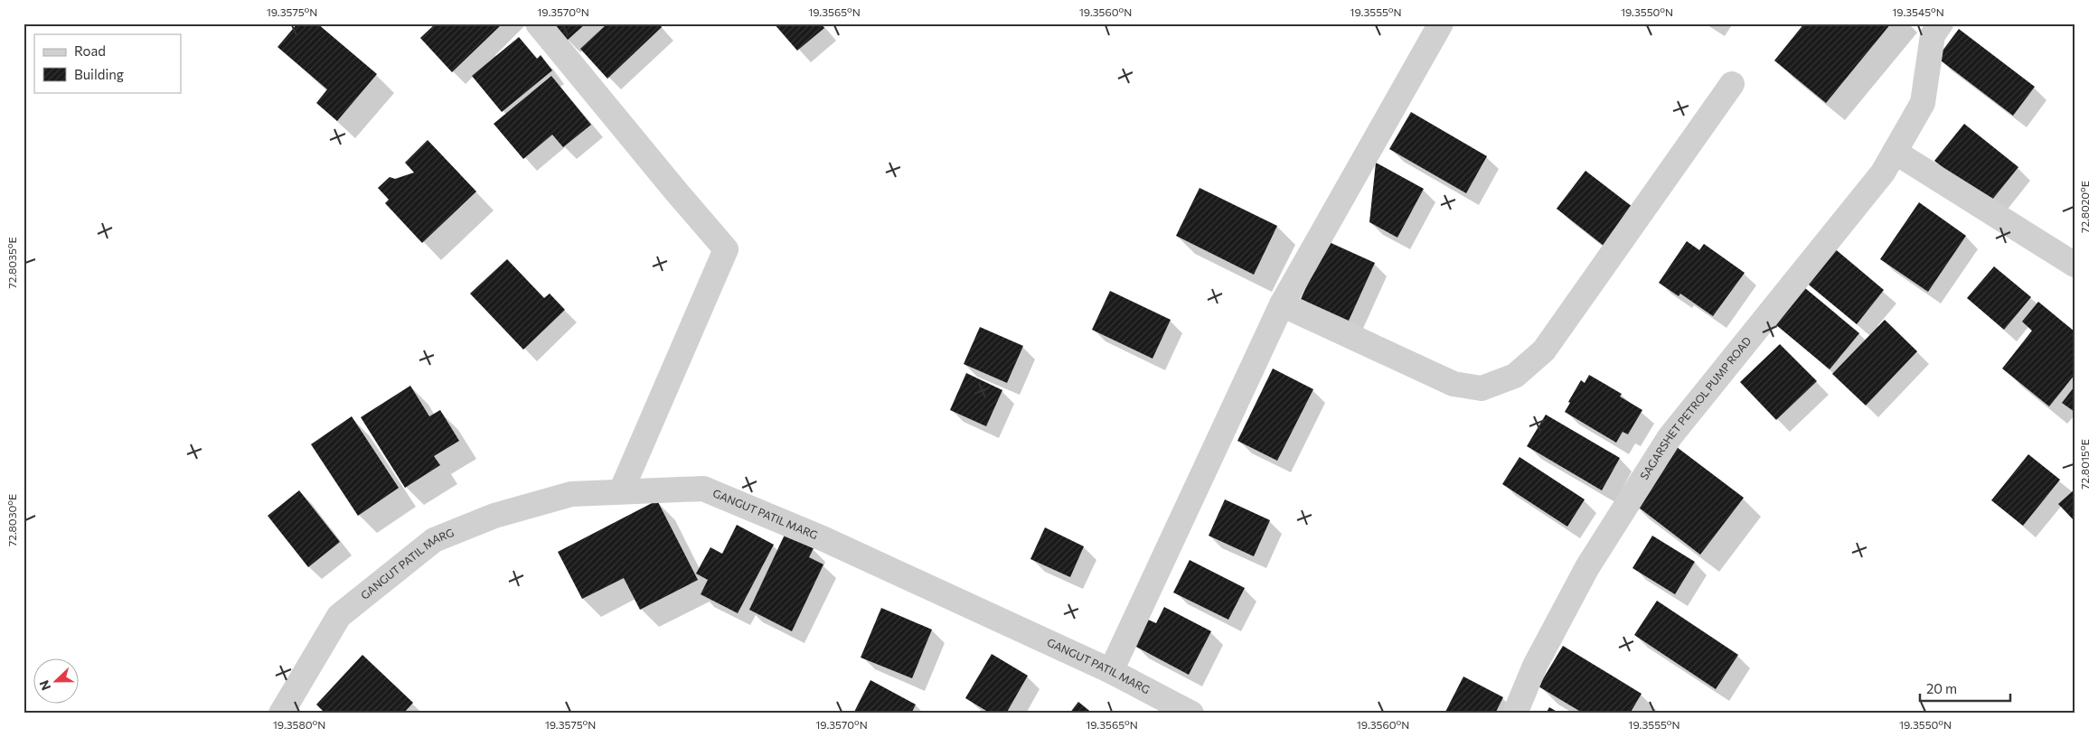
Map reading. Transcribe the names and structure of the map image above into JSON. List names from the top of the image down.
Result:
{
  "streets": {
    "street": ["SAGARSHET PETROL PUMP ROAD", "GANGUT PATIL MARG"]
  },
  "legend": ["Road", "Building"],
  "scale_bar": "20 m",
  "north": "left",
  "coordinates": [
    "19.3575°N",
    "19.3570°N",
    "19.3565°N",
    "19.3560°N",
    "19.3555°N",
    "19.3550°N",
    "19.3545°N",
    "72.8020°E",
    "72.8035°E",
    "72.8015°E",
    "72.8030°E",
    "19.3580°N"
  ]
}
